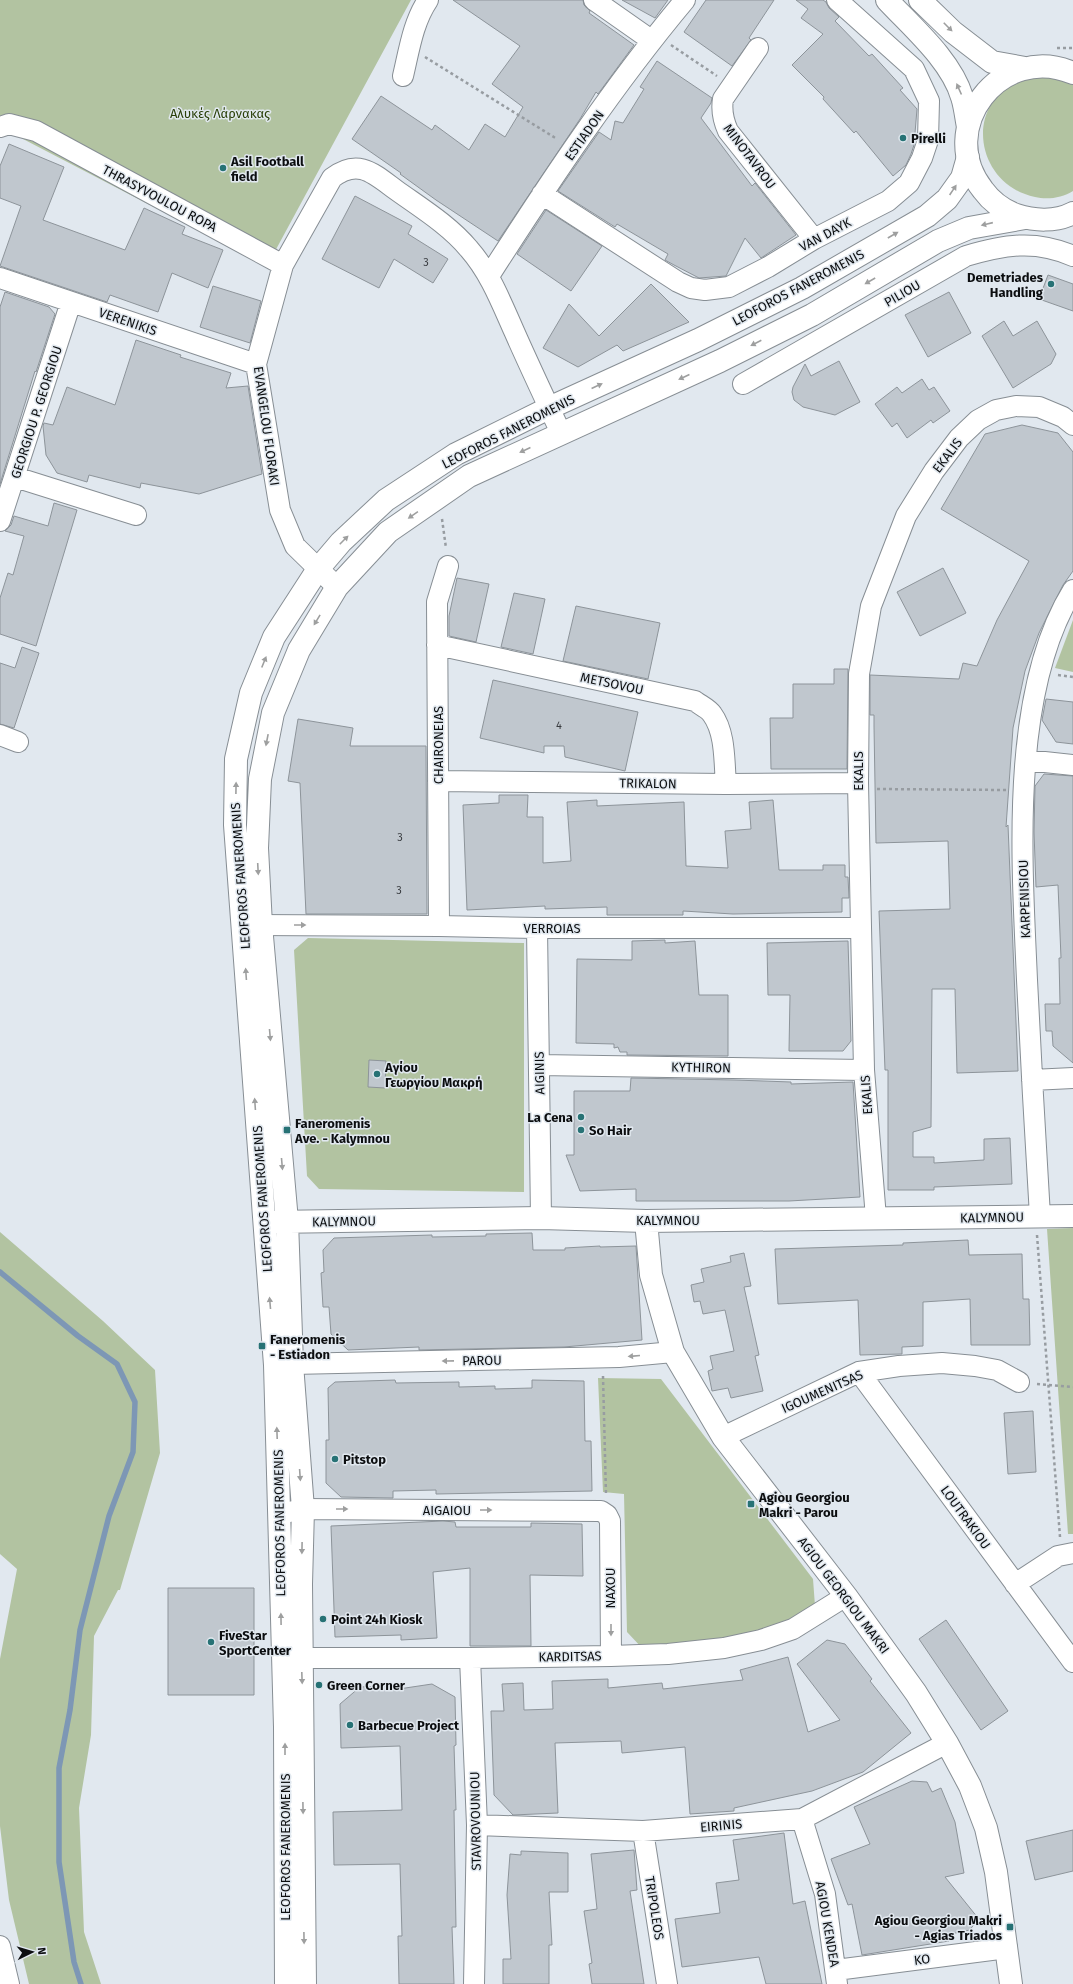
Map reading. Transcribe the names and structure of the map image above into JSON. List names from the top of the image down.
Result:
{
  "streets": {
    "main road": ["LEOFOROS FANEROMENIS", "KALYMNOU", "AGIOU GEORGIOU MAKRI"],
    "street": [
      "ESTIADON",
      "MINOTAVROU",
      "THRASYVOULOU ROPA",
      "VAN DAYK",
      "PILIOU",
      "VERENIKIS",
      "GEORGIOU P. GEORGIOU",
      "EVANGELOU FLORAKI",
      "EKALIS",
      "METSOVOU",
      "CHAIRONEIAS",
      "TRIKALON",
      "KARPENISIOU",
      "VERROIAS",
      "KYTHIRON",
      "AIGINIS",
      "PAROU",
      "IGOUMENITSAS",
      "AIGAIOU",
      "LOUTRAKIOU",
      "NAXOU",
      "KARDITSAS",
      "STAVROVOUNIOU",
      "EIRINIS",
      "TRIPOLEOS",
      "AGIOU KENDEA",
      "KO"
    ]
  },
  "crossings": [
    ["ESTIADON", "VAN DAYK"],
    ["ESTIADON", "EVANGELOU FLORAKI"],
    ["MINOTAVROU", "VAN DAYK"],
    ["THRASYVOULOU ROPA", "EVANGELOU FLORAKI"],
    ["LEOFOROS FANEROMENIS", "EVANGELOU FLORAKI"],
    ["LEOFOROS FANEROMENIS", "VERROIAS"],
    ["LEOFOROS FANEROMENIS", "KALYMNOU"],
    ["LEOFOROS FANEROMENIS", "PAROU"],
    ["LEOFOROS FANEROMENIS", "AIGAIOU"],
    ["LEOFOROS FANEROMENIS", "KARDITSAS"],
    ["VERENIKIS", "GEORGIOU P. GEORGIOU"],
    ["VERENIKIS", "EVANGELOU FLORAKI"],
    ["EKALIS", "TRIKALON"],
    ["EKALIS", "VERROIAS"],
    ["EKALIS", "KYTHIRON"],
    ["EKALIS", "KALYMNOU"],
    ["METSOVOU", "CHAIRONEIAS"],
    ["METSOVOU", "TRIKALON"],
    ["CHAIRONEIAS", "TRIKALON"],
    ["CHAIRONEIAS", "VERROIAS"],
    ["KARPENISIOU", "KALYMNOU"],
    ["VERROIAS", "AIGINIS"],
    ["KYTHIRON", "AIGINIS"],
    ["AIGINIS", "KALYMNOU"],
    ["KALYMNOU", "AGIOU GEORGIOU MAKRI"],
    ["PAROU", "AGIOU GEORGIOU MAKRI"],
    ["IGOUMENITSAS", "LOUTRAKIOU"],
    ["IGOUMENITSAS", "AGIOU GEORGIOU MAKRI"],
    ["AIGAIOU", "NAXOU"],
    ["NAXOU", "KARDITSAS"],
    ["AGIOU GEORGIOU MAKRI", "KARDITSAS"],
    ["AGIOU GEORGIOU MAKRI", "EIRINIS"],
    ["AGIOU GEORGIOU MAKRI", "KO"],
    ["KARDITSAS", "STAVROVOUNIOU"],
    ["STAVROVOUNIOU", "EIRINIS"],
    ["EIRINIS", "TRIPOLEOS"],
    ["EIRINIS", "AGIOU KENDEA"],
    ["AGIOU KENDEA", "KO"]
  ],
  "one_way": ["PAROU", "AIGAIOU", "NAXOU"],
  "parks": ["Αλυκές Λάρνακας"],
  "places": {
    "other": [
      "Pirelli",
      "Asil Football field",
      "Demetriades Handling",
      "Αγίου Γεωργίου Μακρή",
      "La Cena",
      "So Hair",
      "Pitstop",
      "Point 24h Kiosk",
      "FiveStar SportCenter",
      "Green Corner",
      "Barbecue Project"
    ],
    "transit": [
      "Faneromenis Ave. - Kalymnou",
      "Faneromenis - Estiadon",
      "Agiou Georgiou Makri - Parou",
      "Agiou Georgiou Makri - Agias Triados"
    ]
  },
  "house_numbers": [
    "3",
    "4",
    "3",
    "3"
  ],
  "north": "right"
}
